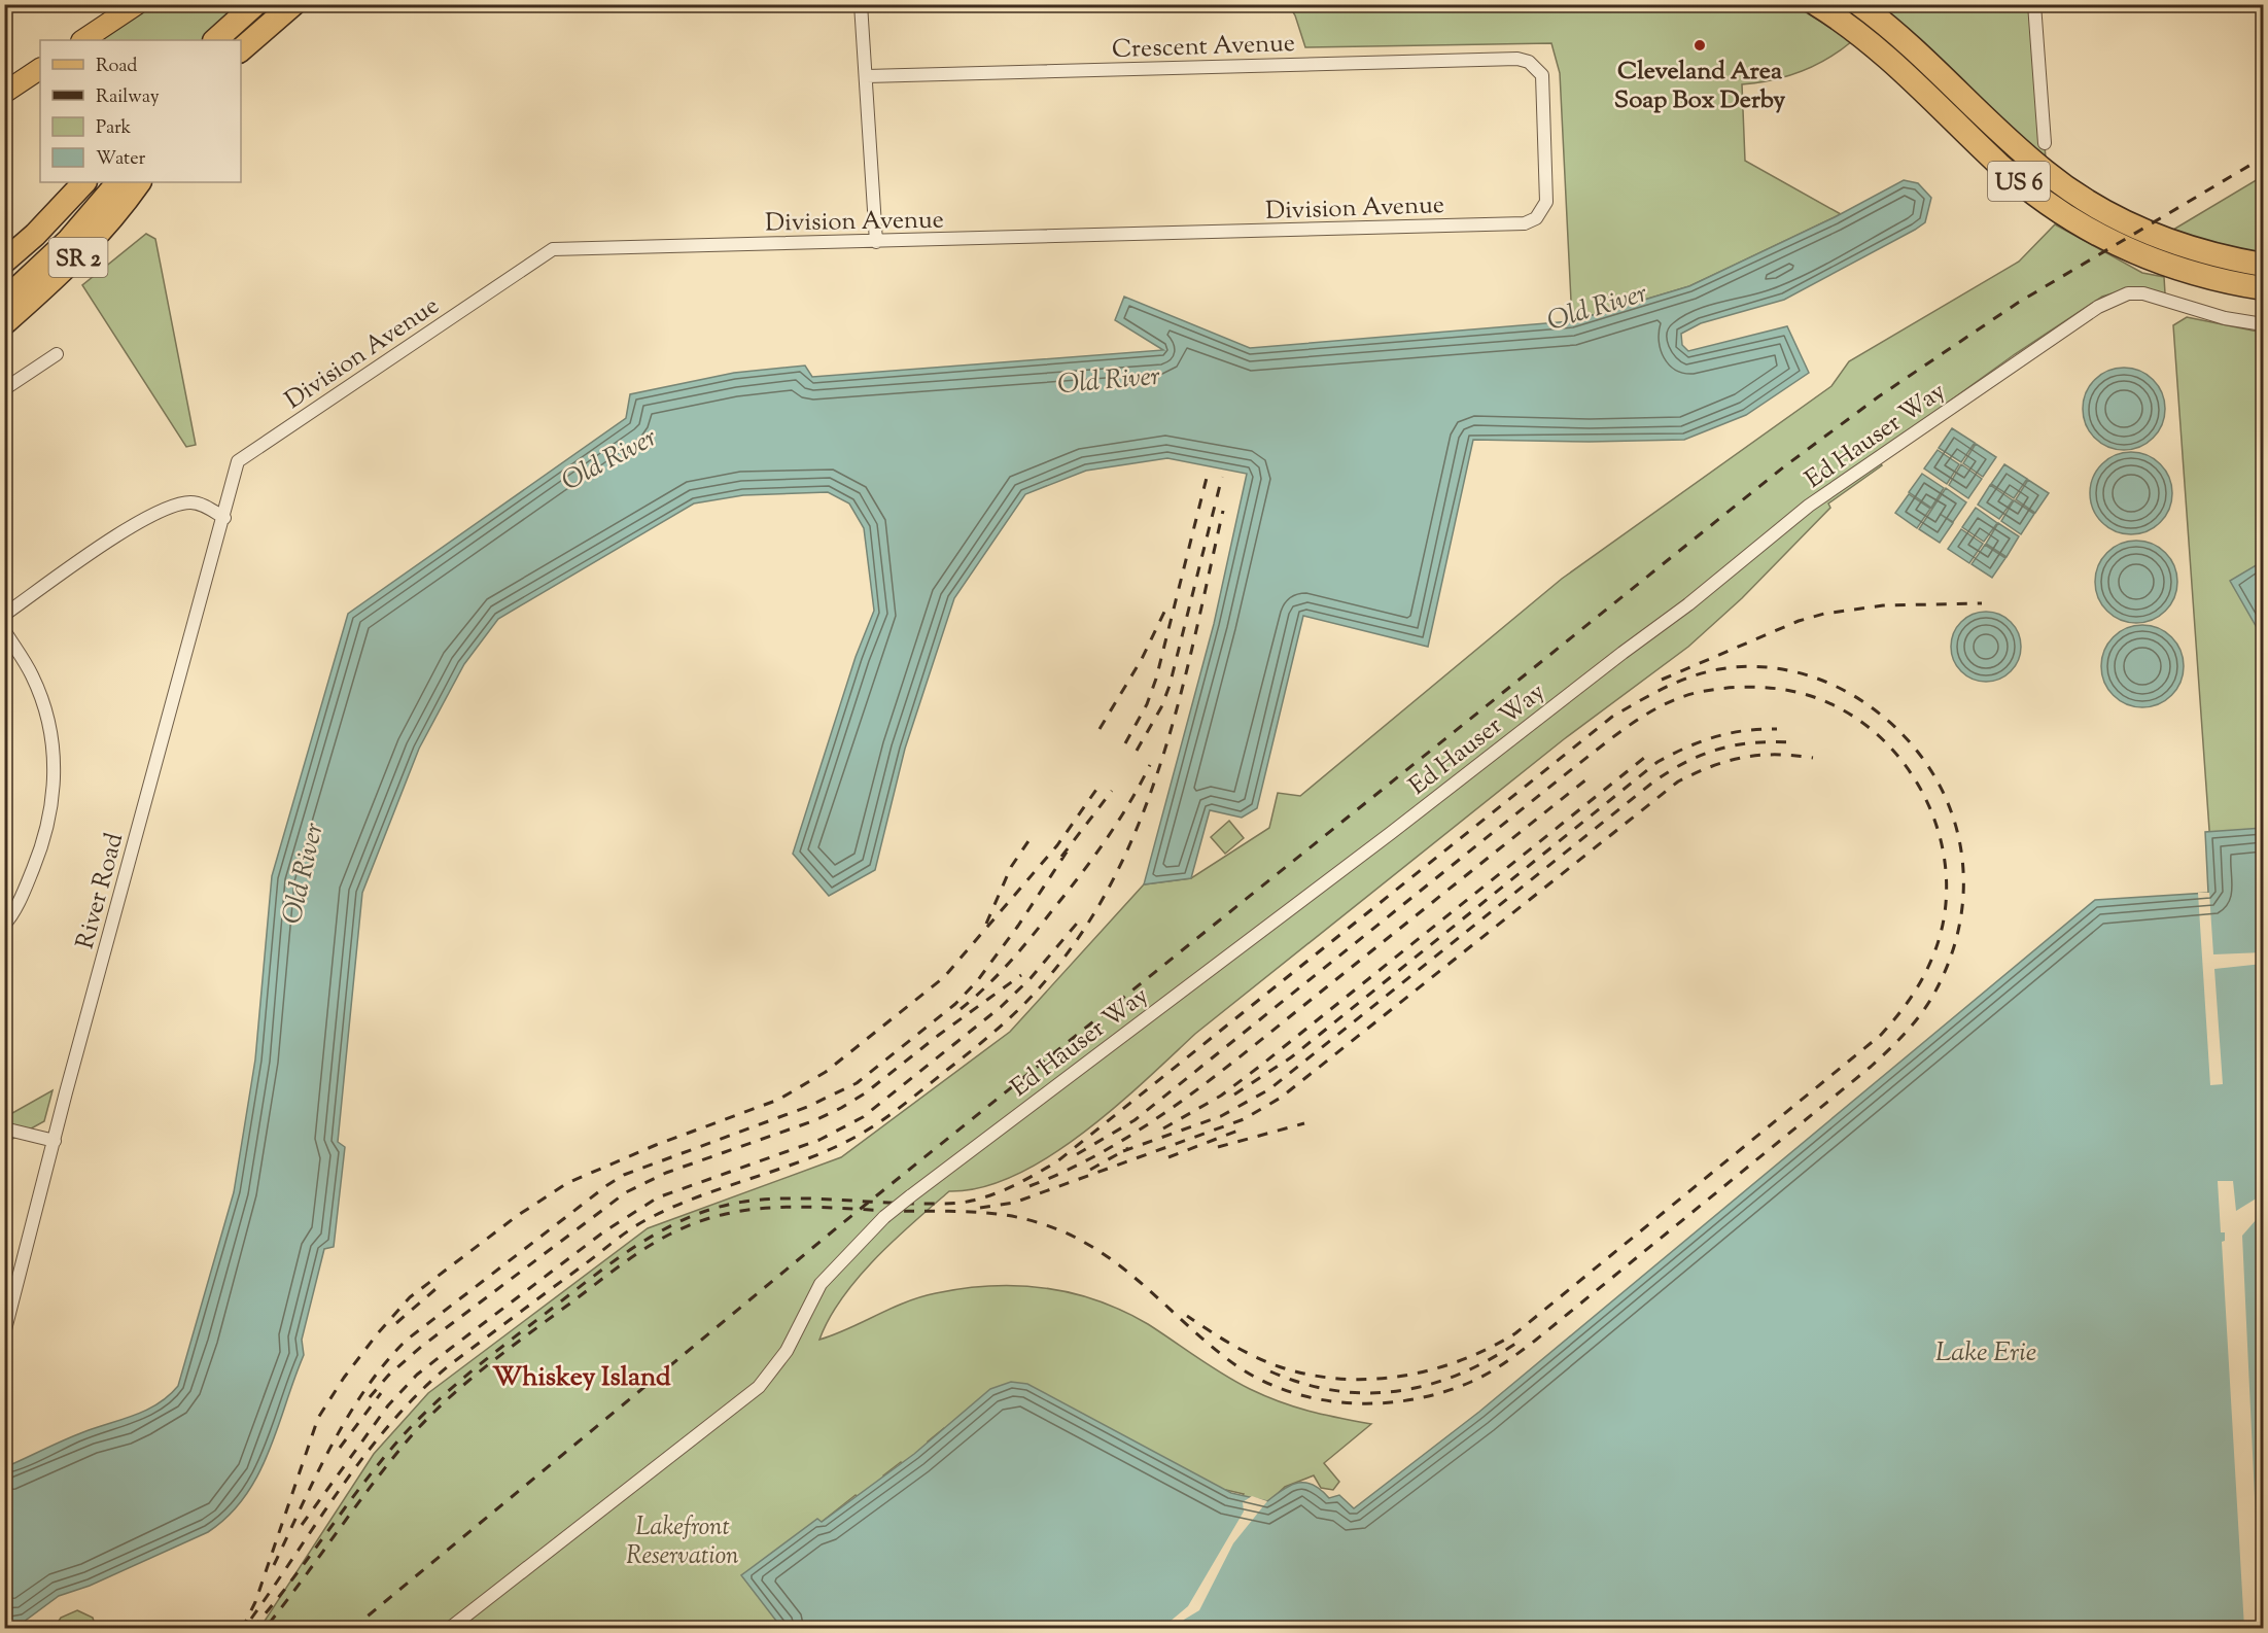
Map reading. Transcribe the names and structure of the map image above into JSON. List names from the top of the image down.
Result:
{
  "streets": {
    "highway": ["US 6", "SR 2"],
    "street": [
      "Crescent Avenue",
      "Division Avenue",
      "Ed Hauser Way",
      "River Road"
    ]
  },
  "crossings": [
    ["Crescent Avenue", "Division Avenue"],
    ["Division Avenue", "River Road"]
  ],
  "districts": ["Whiskey Island"],
  "water": ["Old River", "Lake Erie"],
  "parks": ["Lakefront Reservation"],
  "places": ["Cleveland Area Soap Box Derby"],
  "legend": [
    "Road",
    "Railway",
    "Park",
    "Water"
  ]
}
